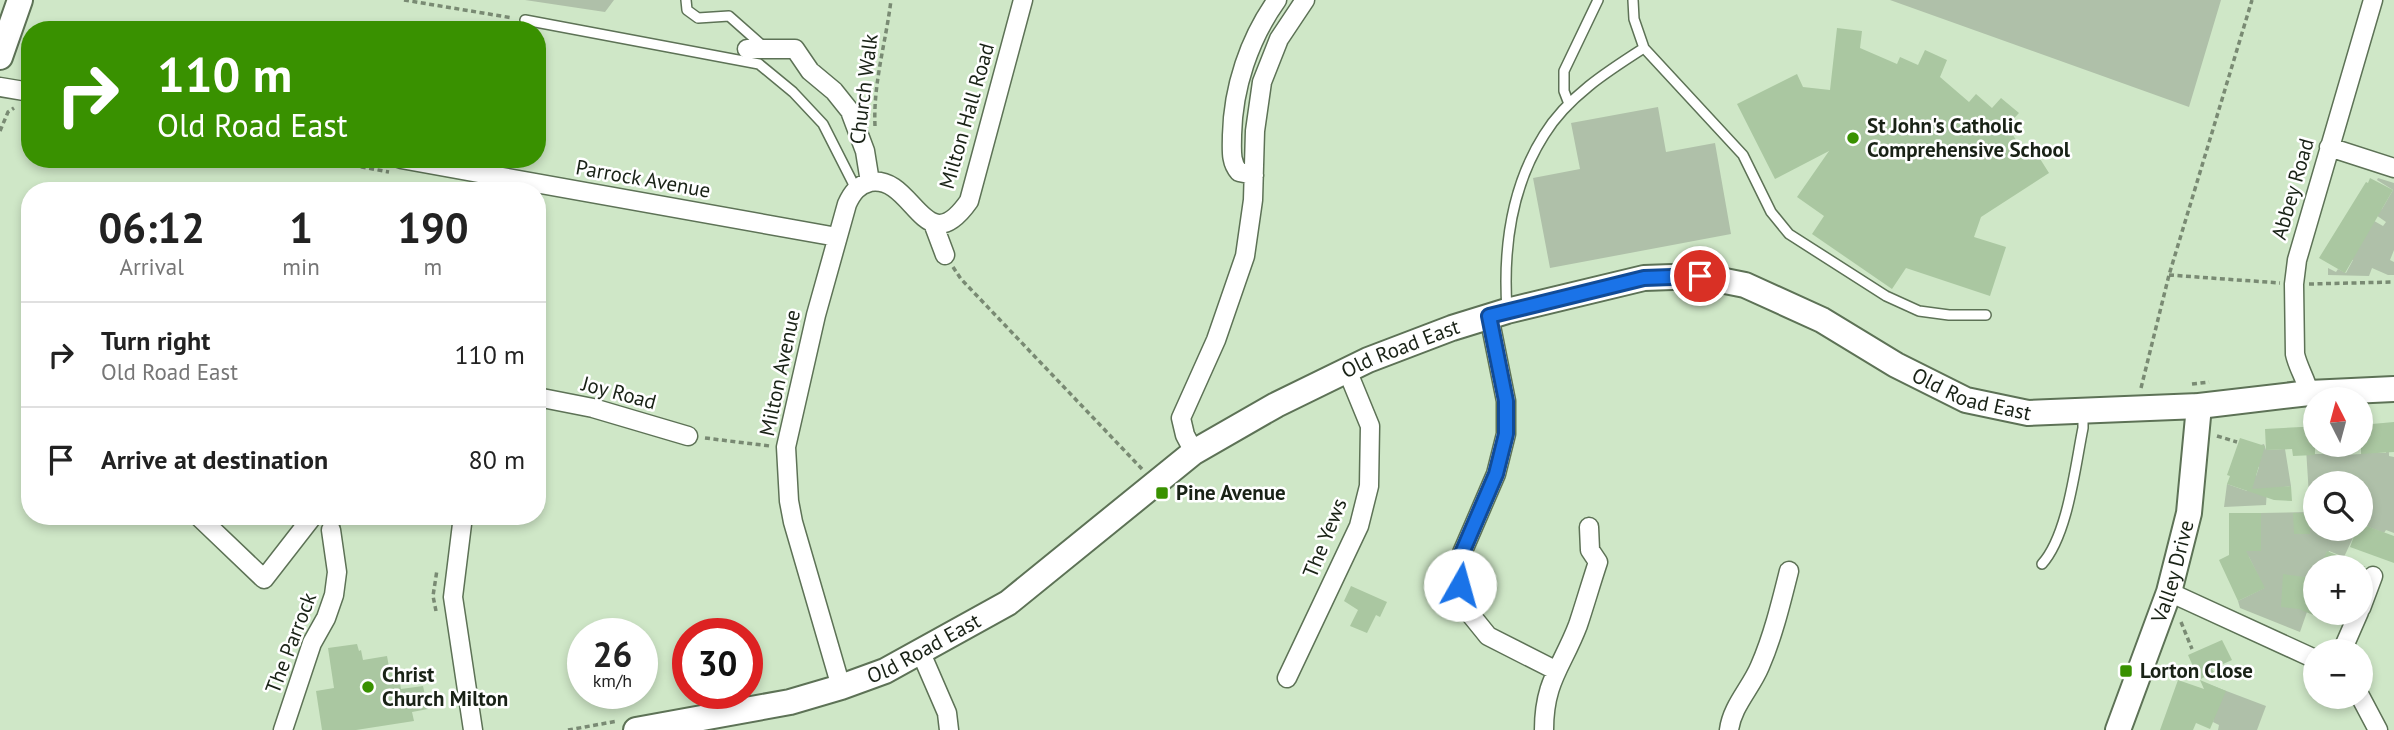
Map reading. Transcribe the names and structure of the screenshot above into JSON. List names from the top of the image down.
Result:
{
  "streets": {
    "main road": ["Old Road East", "Valley Drive"],
    "street": [
      "Milton Hall Road",
      "Parrock Avenue",
      "Abbey Road",
      "Milton Avenue",
      "Joy Road",
      "The Yews",
      "The Parrock"
    ],
    "path": ["Church Walk"]
  },
  "crossings": [
    ["Milton Hall Road", "Milton Avenue"],
    ["Parrock Avenue", "Milton Avenue"],
    ["Old Road East", "Milton Avenue"],
    ["Old Road East", "The Yews"],
    ["Old Road East", "Valley Drive"]
  ],
  "places": {
    "other": ["St John's Catholic Comprehensive School", "Christ Church Milton"],
    "transit": ["Pine Avenue", "Lorton Close"]
  },
  "north": "top",
  "page": {
    "turn": ["110 m", "Old Road East"],
    "eta": [
      "06:12",
      "Arrival",
      "1",
      "min",
      "190",
      "m"
    ],
    "list": [
      {
        "name": "Turn right",
        "note": "Old Road East",
        "value": "110 m"
      },
      {
        "name": "Arrive at destination",
        "value": "80 m"
      }
    ],
    "map_buttons": ["+", "−"],
    "speed": "26 km/h",
    "limit": "30"
  }
}
